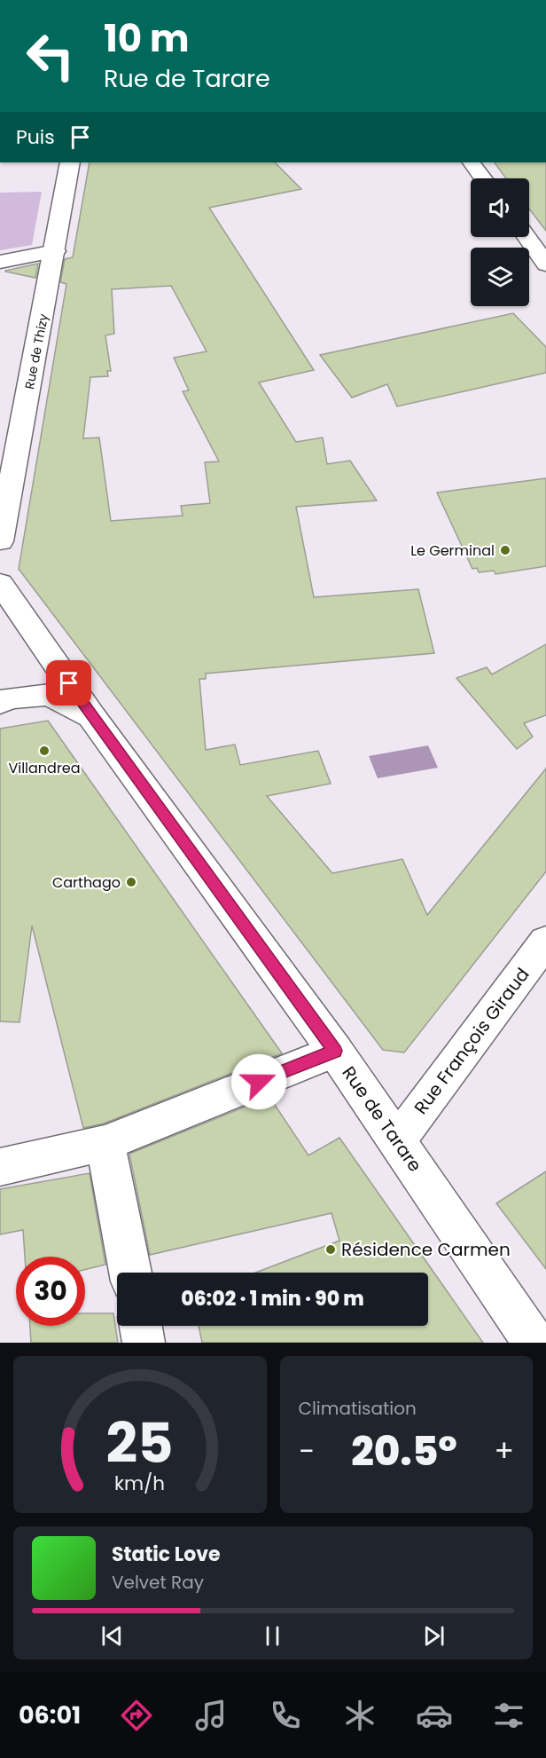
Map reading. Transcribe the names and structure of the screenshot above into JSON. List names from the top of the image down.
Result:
{
  "streets": {
    "main road": ["Rue de Thizy", "Rue François Giraud", "Rue de Tarare"]
  },
  "crossings": [
    ["Rue François Giraud", "Rue de Tarare"]
  ],
  "places": [
    "Le Germinal",
    "Villandrea",
    "Carthago",
    "Résidence Carmen"
  ],
  "page": {
    "turn": ["10 m", "Rue de Tarare"],
    "then": "Puis",
    "limit": "30",
    "trip": "06:02 · 1 min · 90 m",
    "tile": "Climatisation",
    "heat": ["−", "20.5°", "+"],
    "song": ["Static Love", "Velvet Ray"],
    "tabs": "06:01",
    "gauge": ["25", "km/h"]
  }
}
